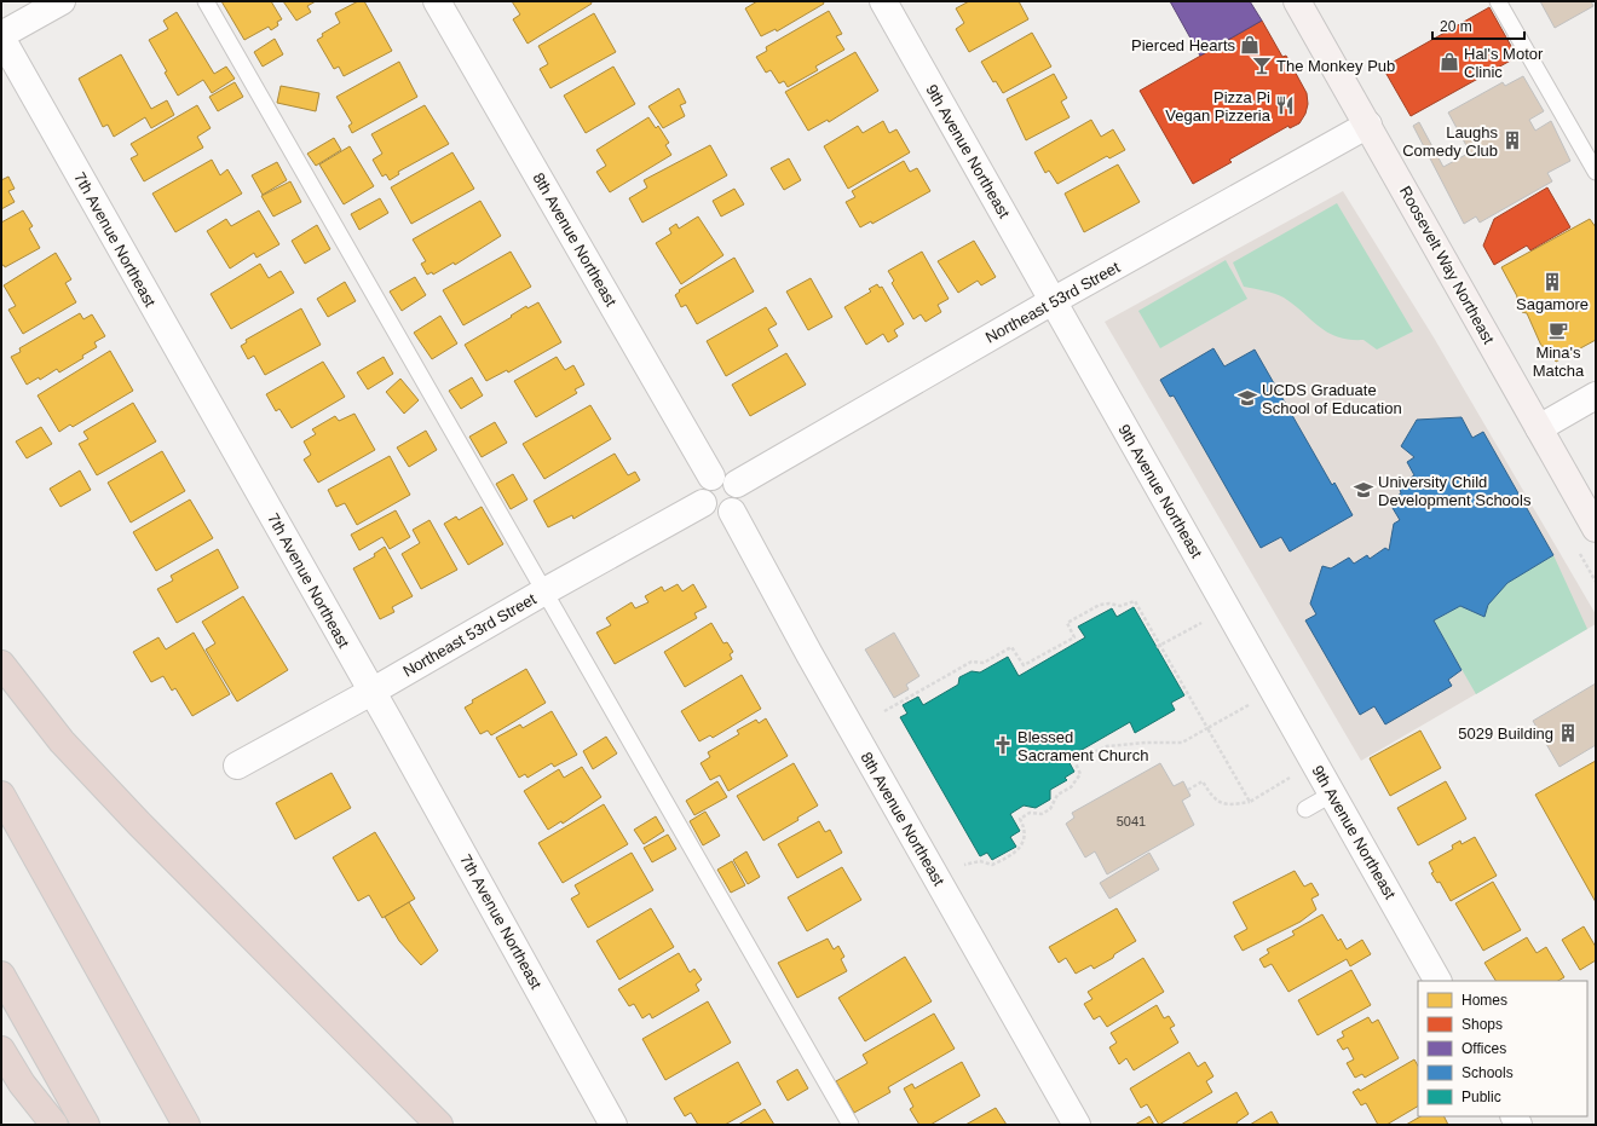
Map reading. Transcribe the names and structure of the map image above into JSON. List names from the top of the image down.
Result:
{
  "streets": {
    "main road": ["Roosevelt Way Northeast"],
    "street": [
      "9th Avenue Northeast",
      "7th Avenue Northeast",
      "8th Avenue Northeast",
      "Northeast 53rd Street"
    ]
  },
  "crossings": [
    ["9th Avenue Northeast", "Northeast 53rd Street"],
    ["7th Avenue Northeast", "Northeast 53rd Street"],
    ["8th Avenue Northeast", "Northeast 53rd Street"],
    ["Roosevelt Way Northeast", "Northeast 53rd Street"]
  ],
  "places": {
    "shop": ["Pierced Hearts", "Hal's Motor Clinic"],
    "bar": ["The Monkey Pub"],
    "restaurant": ["Pizza Pi Vegan Pizzeria"],
    "building": ["Laughs Comedy Club", "Sagamore", "5029 Building"],
    "cafe": ["Mina's Matcha"],
    "school or university": ["UCDS Graduate School of Education", "University Child Development Schools"],
    "church": ["Blessed Sacrament Church"]
  },
  "house_numbers": ["5041"],
  "legend": [
    "Homes",
    "Shops",
    "Offices",
    "Schools",
    "Public"
  ],
  "scale_bar": "20 m"
}
